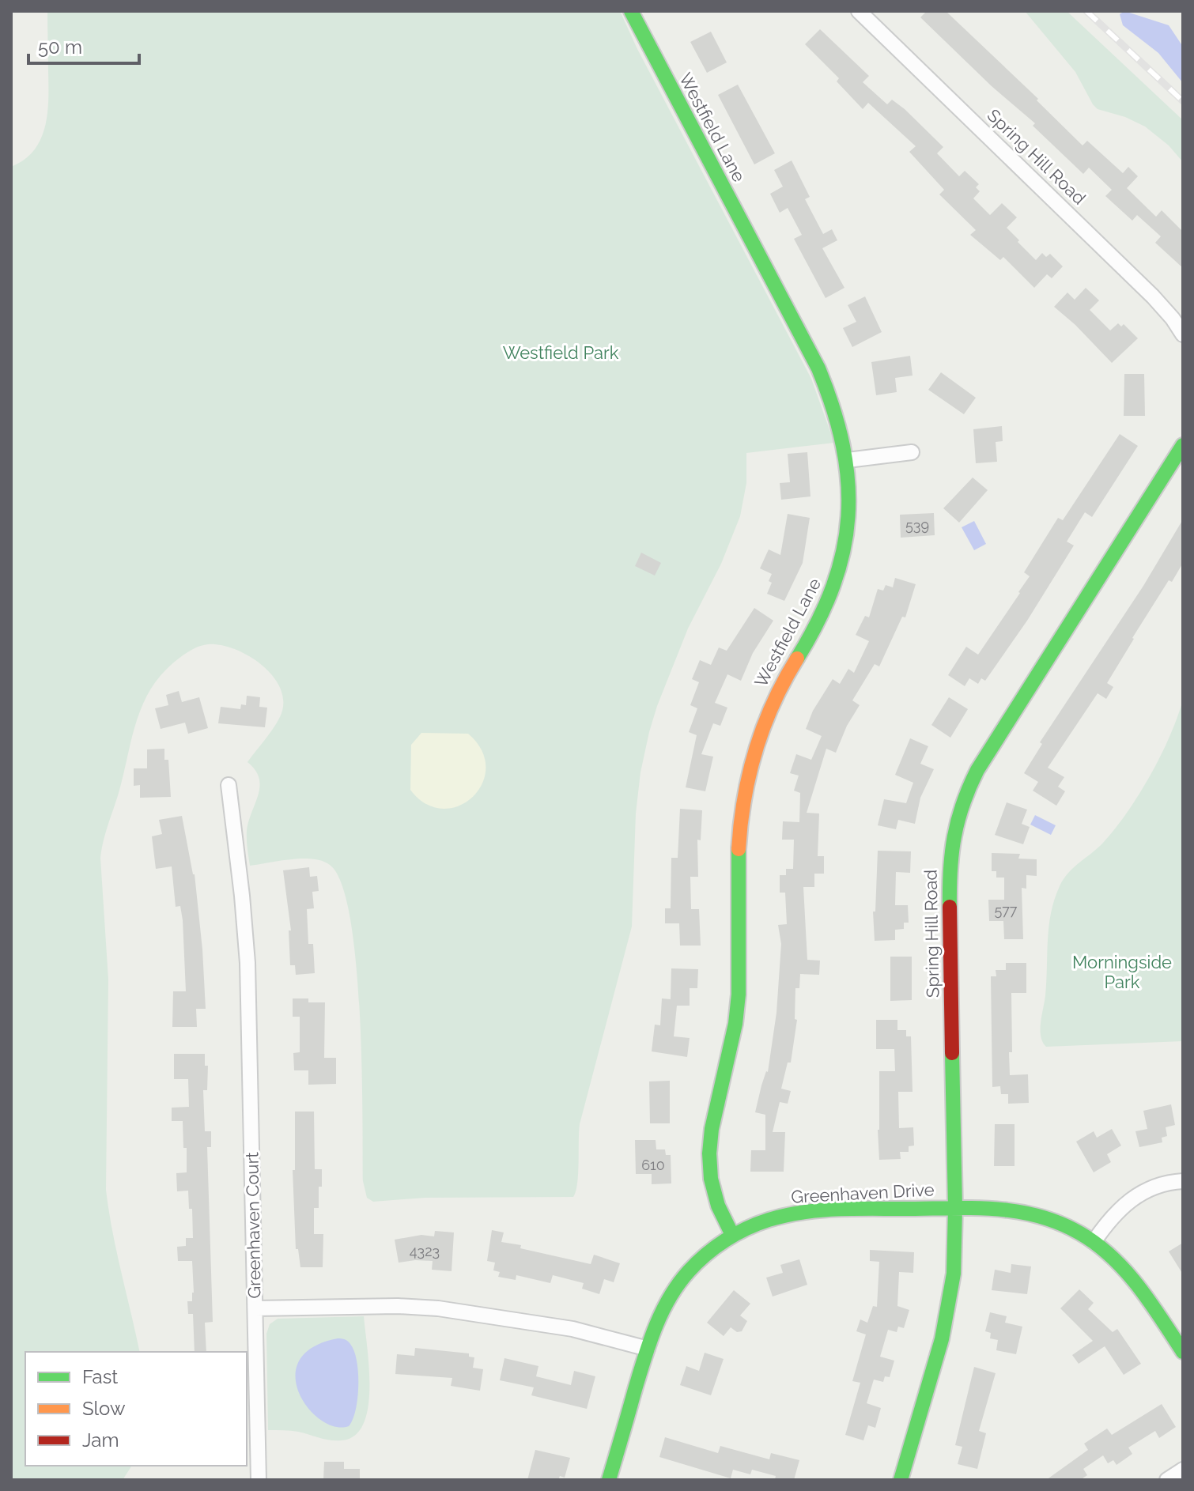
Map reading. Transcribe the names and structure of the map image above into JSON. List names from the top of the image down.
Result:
{
  "streets": {
    "street": [
      "Westfield Lane",
      "Spring Hill Road",
      "Greenhaven Drive",
      "Greenhaven Court"
    ]
  },
  "crossings": [
    ["Westfield Lane", "Greenhaven Drive"],
    ["Spring Hill Road", "Greenhaven Drive"],
    ["Greenhaven Drive", "Greenhaven Court"]
  ],
  "parks": ["Westfield Park", "Morningside Park"],
  "house_numbers": [
    "539",
    "577",
    "610",
    "4323"
  ],
  "legend": ["Fast", "Slow", "Jam"],
  "scale_bar": "50 m"
}
